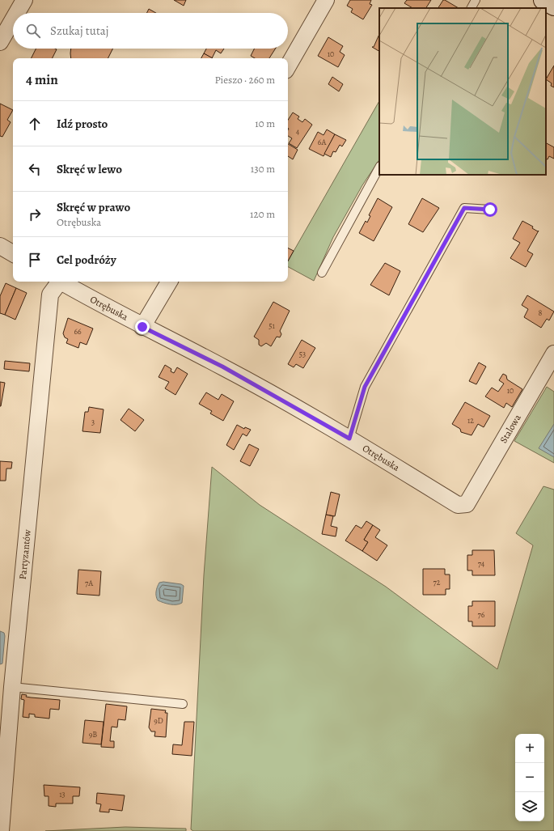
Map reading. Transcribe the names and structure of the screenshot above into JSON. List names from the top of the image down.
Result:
{
  "streets": {
    "street": ["Otrębuska", "Stalowa", "Partyzantów"]
  },
  "crossings": [
    ["Otrębuska", "Stalowa"]
  ],
  "house_numbers": [
    "10",
    "4",
    "6A",
    "8",
    "51",
    "66",
    "53",
    "10",
    "12",
    "3",
    "74",
    "72",
    "7A",
    "76",
    "9D",
    "9B",
    "13"
  ],
  "page": {
    "search": "Szukaj tutaj",
    "heading": ["4 min", "Pieszo · 260 m"],
    "list": [
      ["Idź prosto", "10 m"],
      ["Skręć w lewo", "130 m"],
      ["Skręć w prawo", "Otrębuska", "120 m"],
      "Cel podróży"
    ],
    "map_buttons": ["+", "−"]
  }
}
